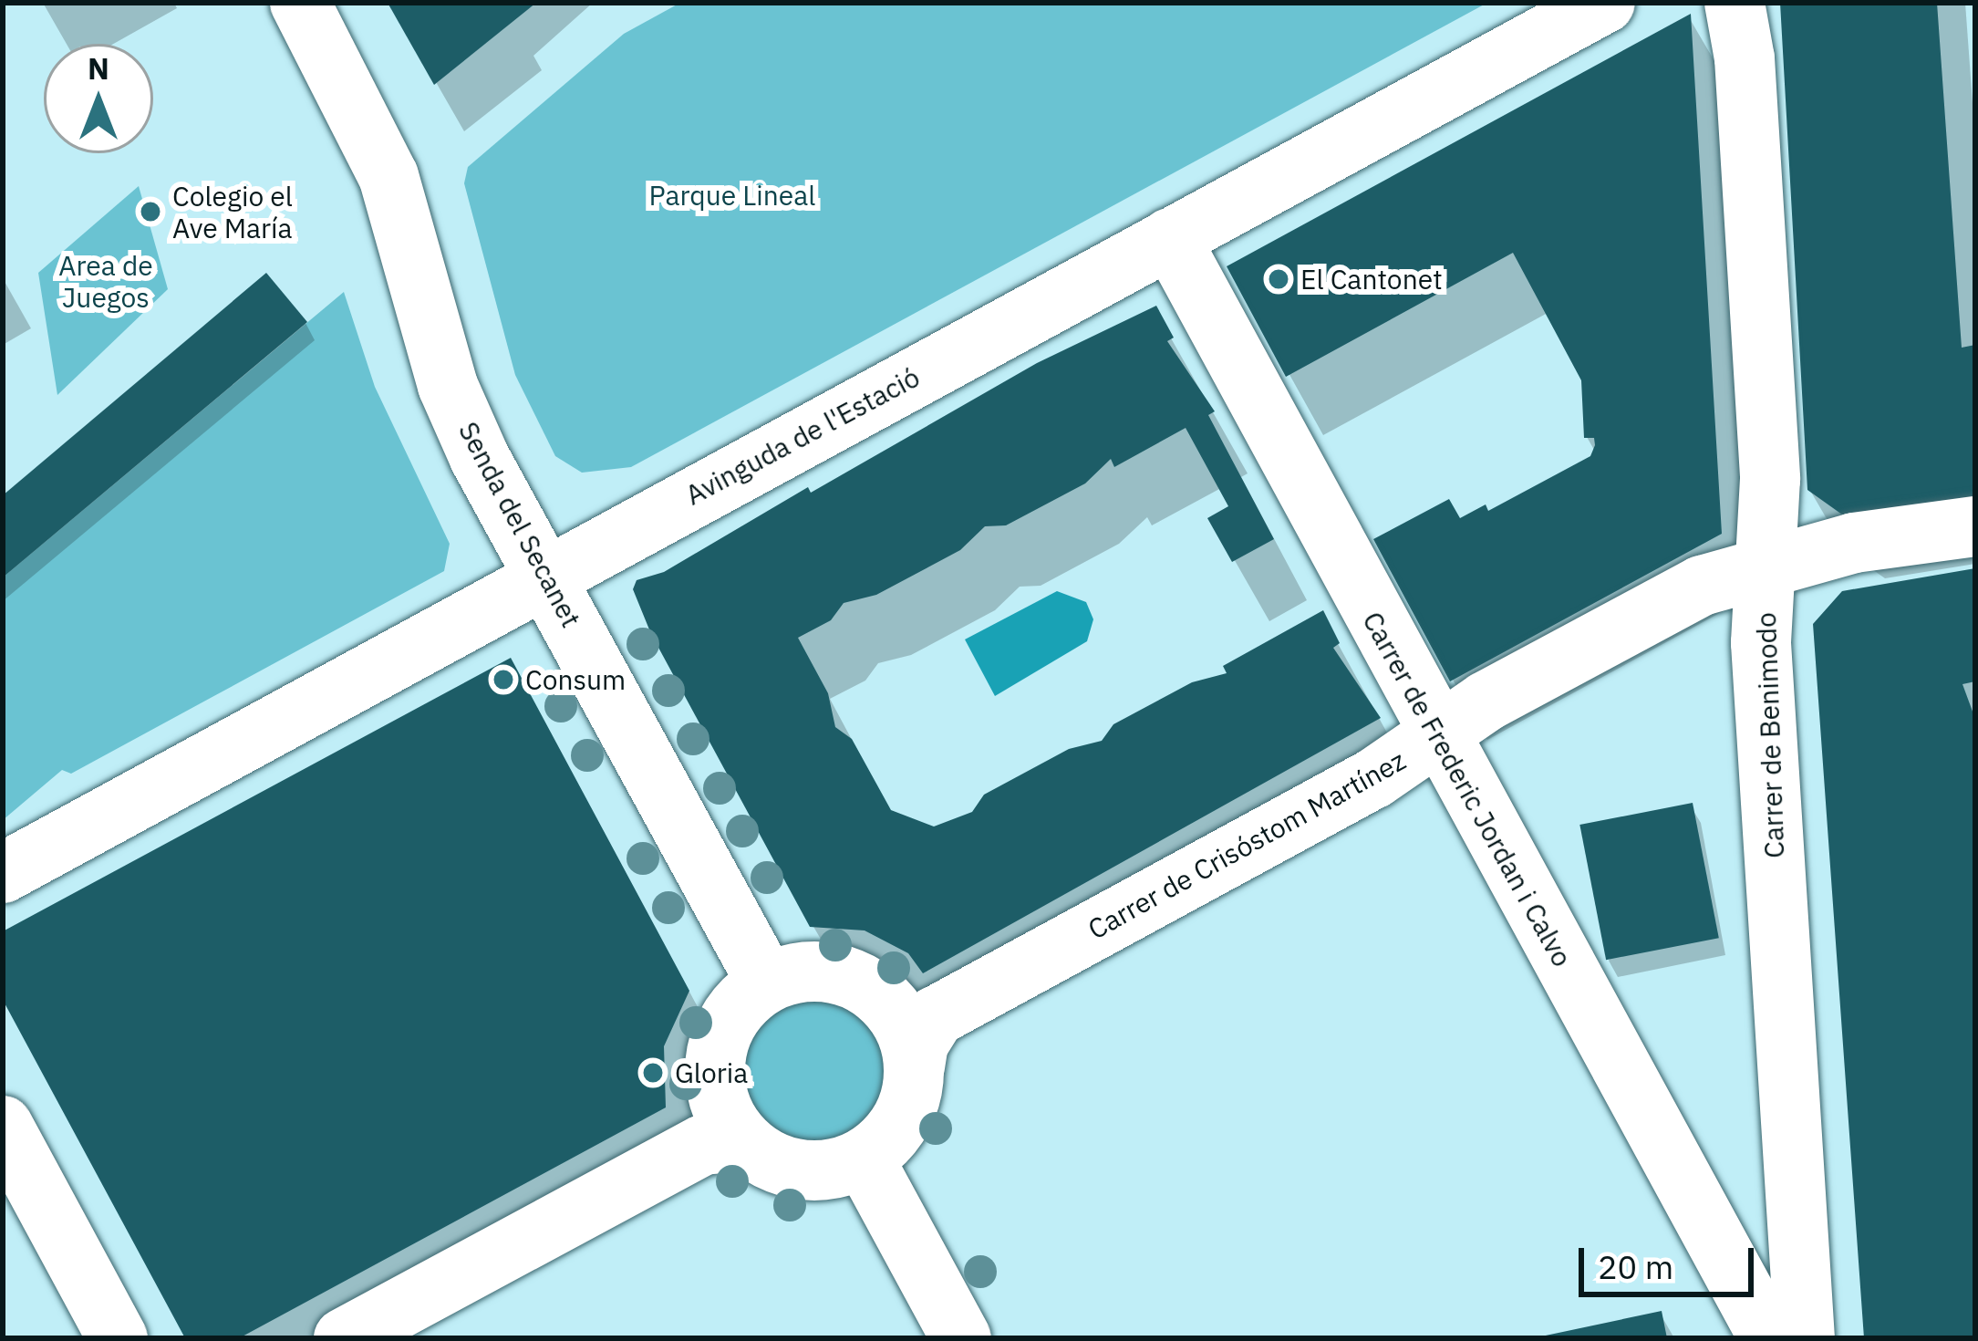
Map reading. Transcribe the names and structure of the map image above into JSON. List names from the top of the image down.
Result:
{
  "streets": {
    "street": [
      "Avinguda de l'Estació",
      "Senda del Secanet",
      "Carrer de Benimodo",
      "Carrer de Frederic Jordan i Calvo",
      "Carrer de Crisóstom Martínez"
    ]
  },
  "crossings": [
    ["Avinguda de l'Estació", "Senda del Secanet"],
    ["Avinguda de l'Estació", "Carrer de Frederic Jordan i Calvo"],
    ["Senda del Secanet", "Carrer de Crisóstom Martínez"],
    ["Carrer de Benimodo", "Carrer de Crisóstom Martínez"],
    ["Carrer de Frederic Jordan i Calvo", "Carrer de Crisóstom Martínez"]
  ],
  "parks": ["Parque Lineal", "Area de Juegos"],
  "places": [
    "Colegio el Ave María",
    "El Cantonet",
    "Consum",
    "Gloria"
  ],
  "scale_bar": "20 m",
  "north": "top"
}
